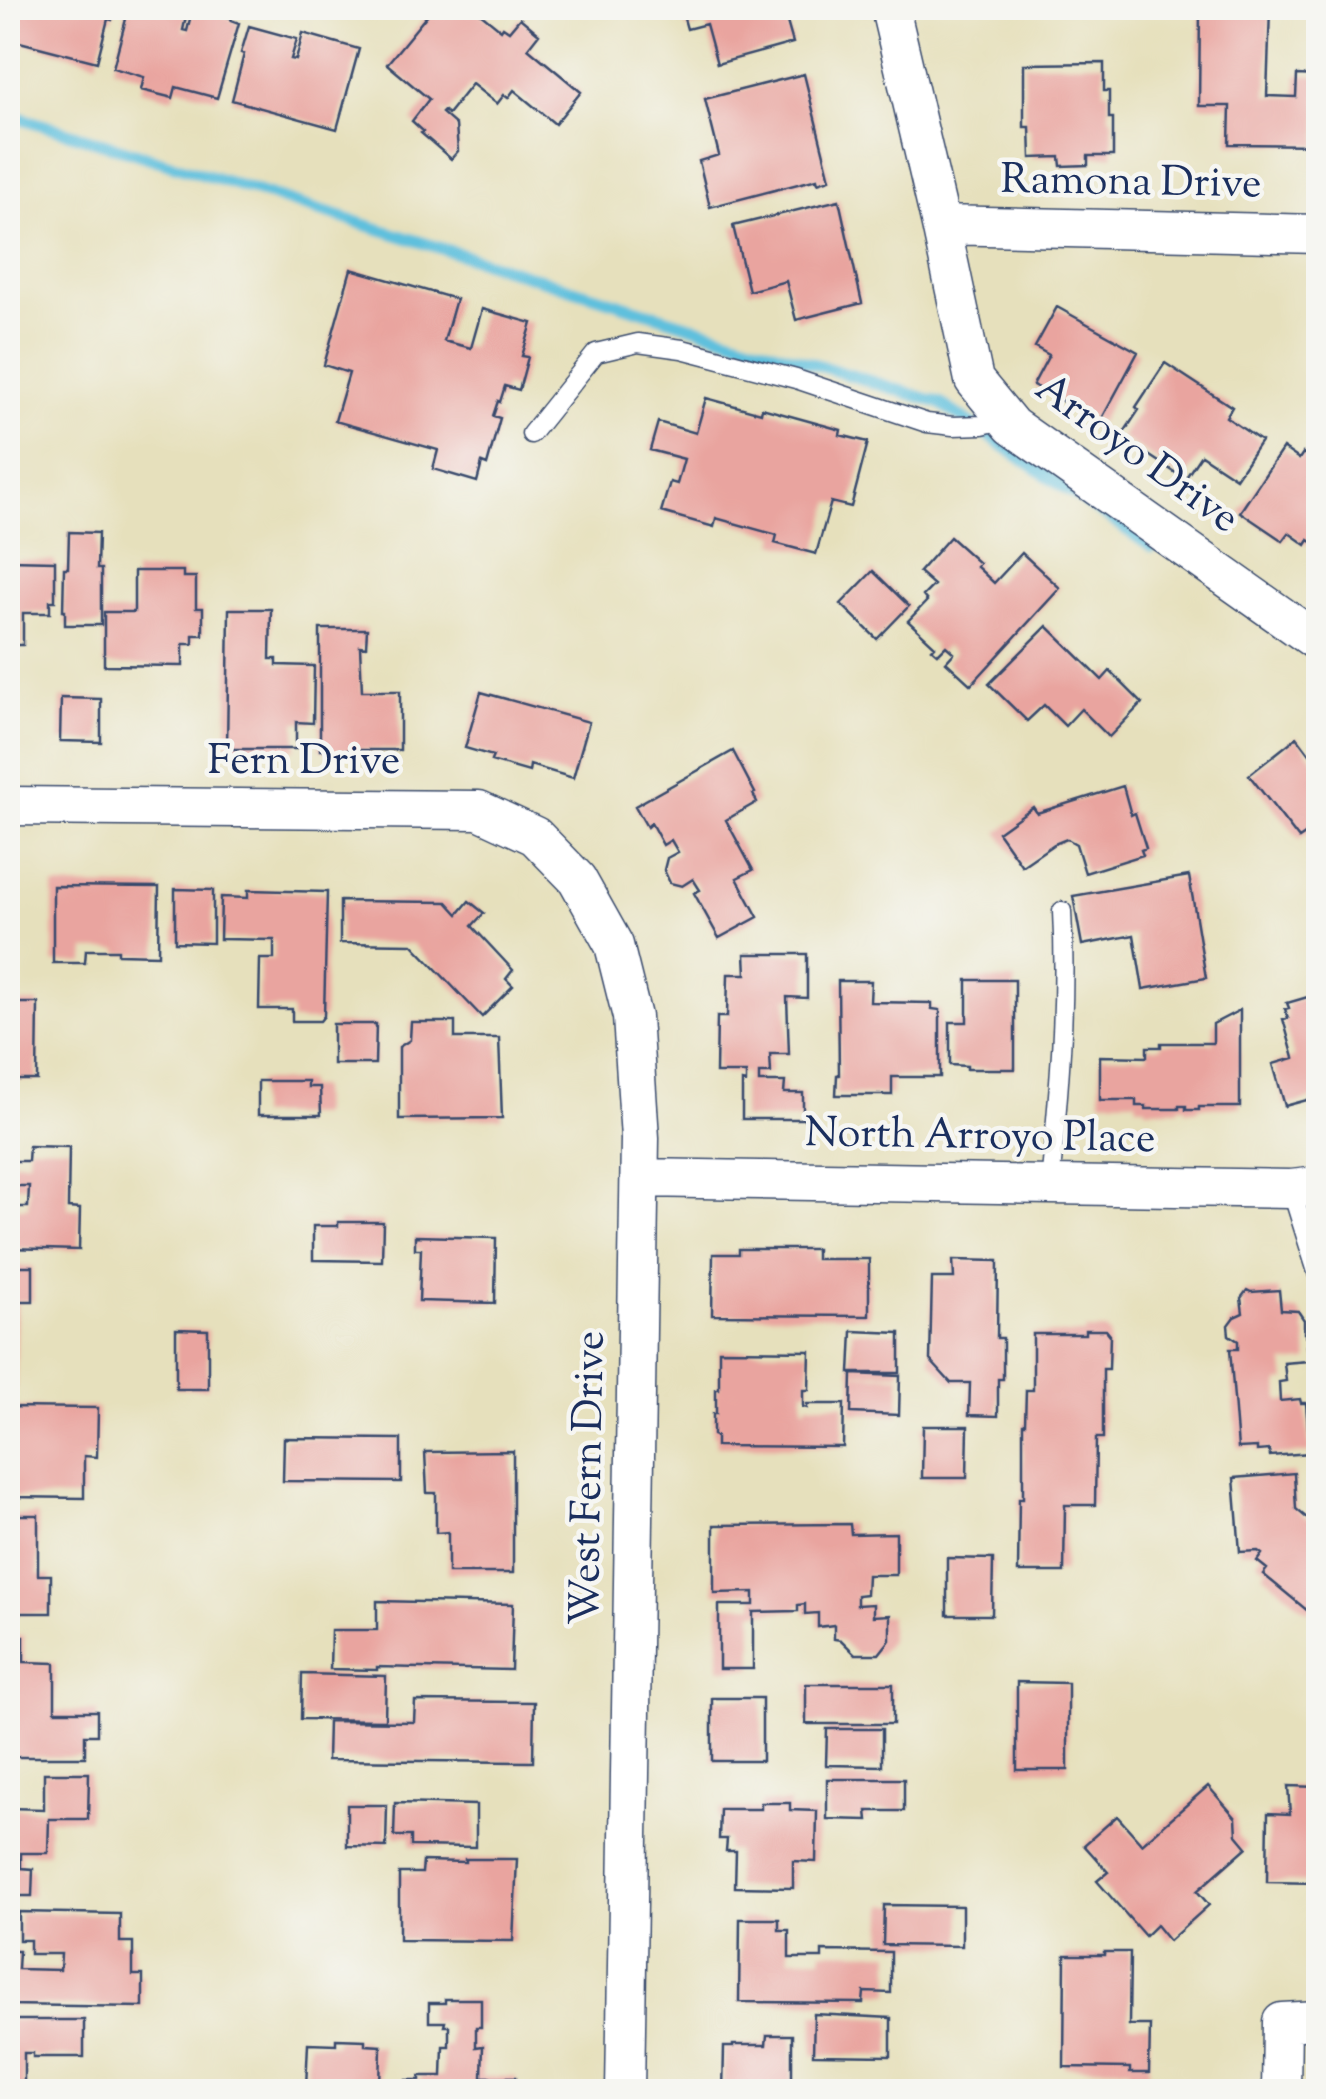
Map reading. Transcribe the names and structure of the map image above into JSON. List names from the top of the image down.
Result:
{
  "streets": {
    "street": [
      "Ramona Drive",
      "Arroyo Drive",
      "Fern Drive",
      "North Arroyo Place",
      "West Fern Drive"
    ]
  },
  "crossings": [
    ["Ramona Drive", "Arroyo Drive"],
    ["Fern Drive", "West Fern Drive"],
    ["North Arroyo Place", "West Fern Drive"]
  ]
}
